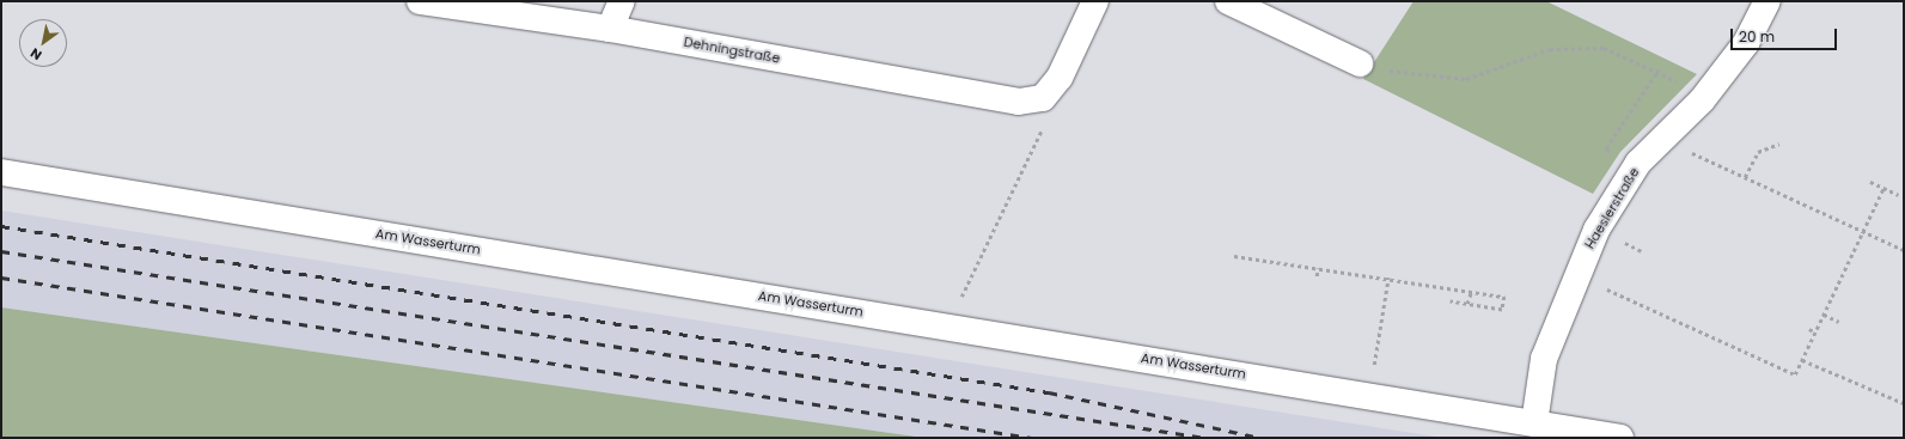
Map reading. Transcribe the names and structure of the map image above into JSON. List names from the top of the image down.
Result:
{
  "streets": {
    "street": ["Dehningstraße", "Haeslerstraße", "Am Wasserturm"]
  },
  "crossings": [
    ["Haeslerstraße", "Am Wasserturm"]
  ],
  "scale_bar": "20 m",
  "north": "bottom left"
}
